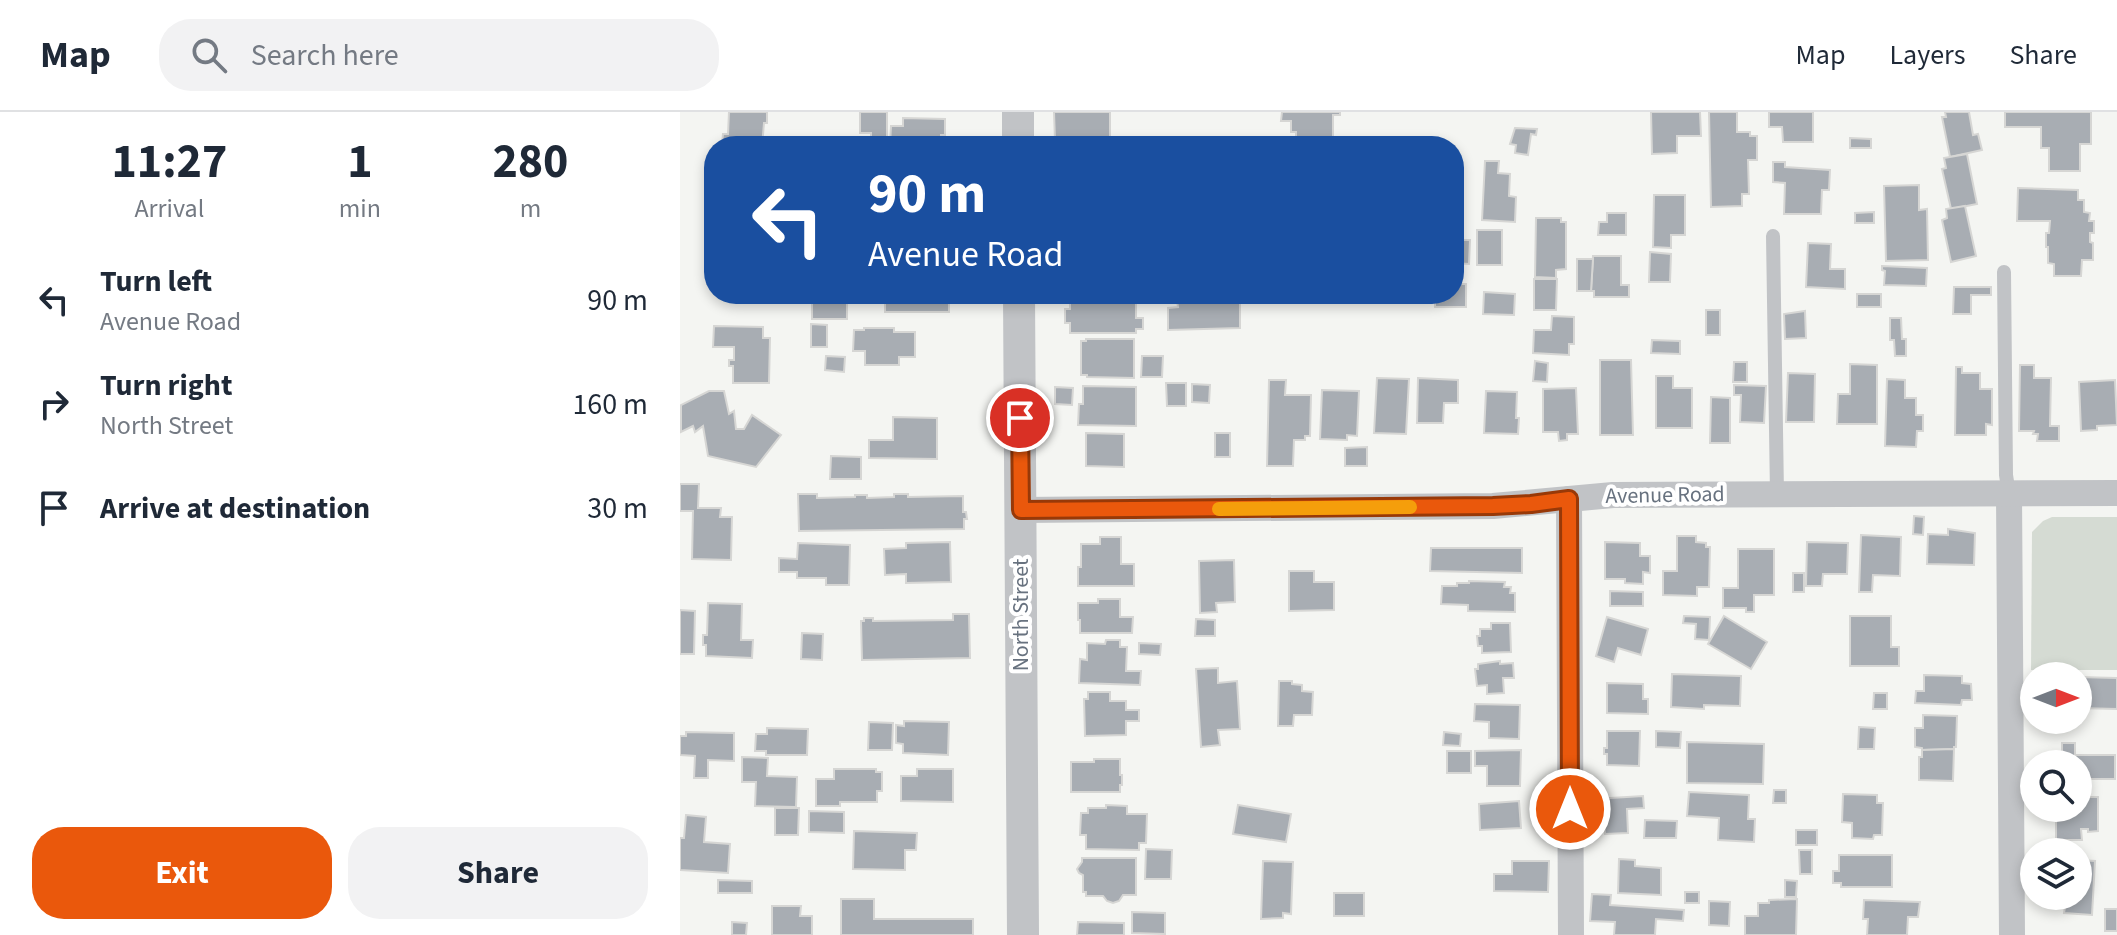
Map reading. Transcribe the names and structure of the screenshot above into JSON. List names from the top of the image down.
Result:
{
  "streets": {
    "street": ["Avenue Road", "North Street"]
  },
  "crossings": [
    ["Avenue Road", "North Street"]
  ],
  "north": "right",
  "page": {
    "header": "Map",
    "search": "Search here",
    "nav": ["Map", "Layers", "Share"],
    "eta": [
      "11:27",
      "Arrival",
      "1",
      "min",
      "280",
      "m"
    ],
    "turn": ["90 m", "Avenue Road"],
    "list": [
      {
        "name": "Turn left",
        "note": "Avenue Road",
        "value": "90 m"
      },
      {
        "name": "Turn right",
        "note": "North Street",
        "value": "160 m"
      },
      {
        "name": "Arrive at destination",
        "value": "30 m"
      }
    ],
    "buttons": ["Exit", "Share"]
  }
}
